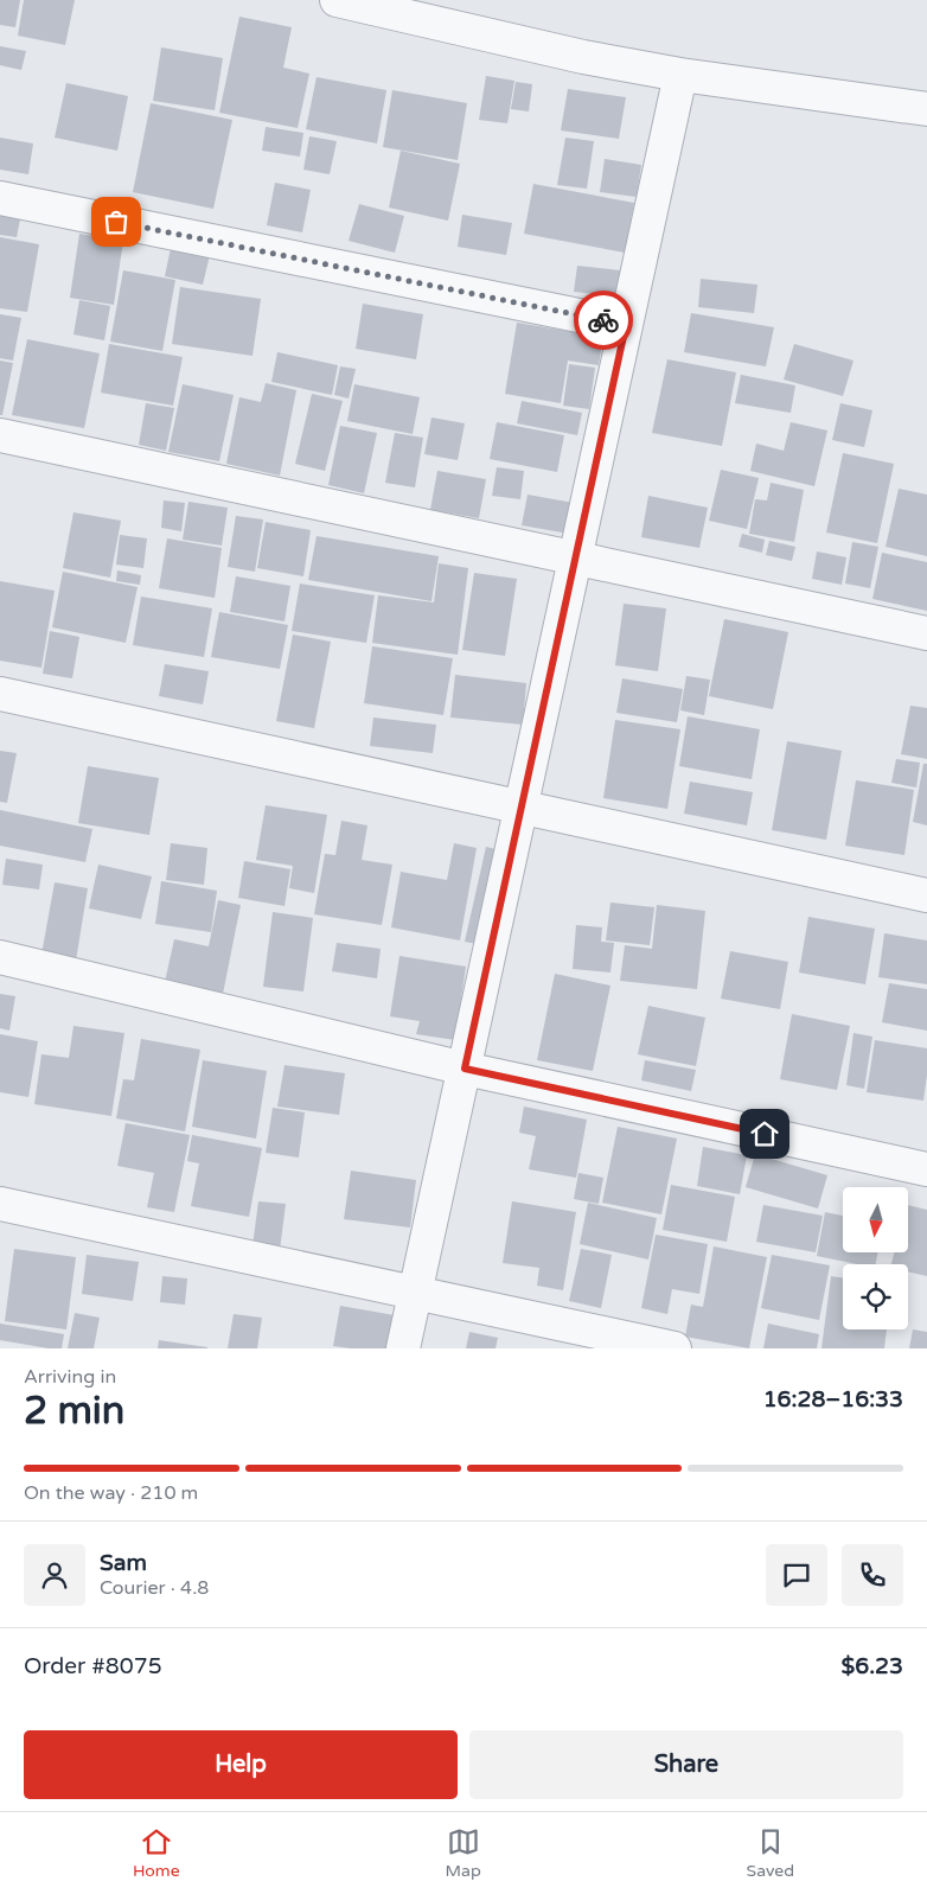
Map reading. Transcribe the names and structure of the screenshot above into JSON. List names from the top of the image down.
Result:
{
  "north": "bottom",
  "page": {
    "heading": ["2 min", "Arriving in", "16:28–16:33"],
    "panel": [
      "Sam",
      "Courier · 4.8",
      "Order #8075",
      "$6.23"
    ],
    "bar": "On the way · 210 m",
    "buttons": ["Help", "Share"],
    "tabs": ["Home", "Map", "Saved"]
  }
}
